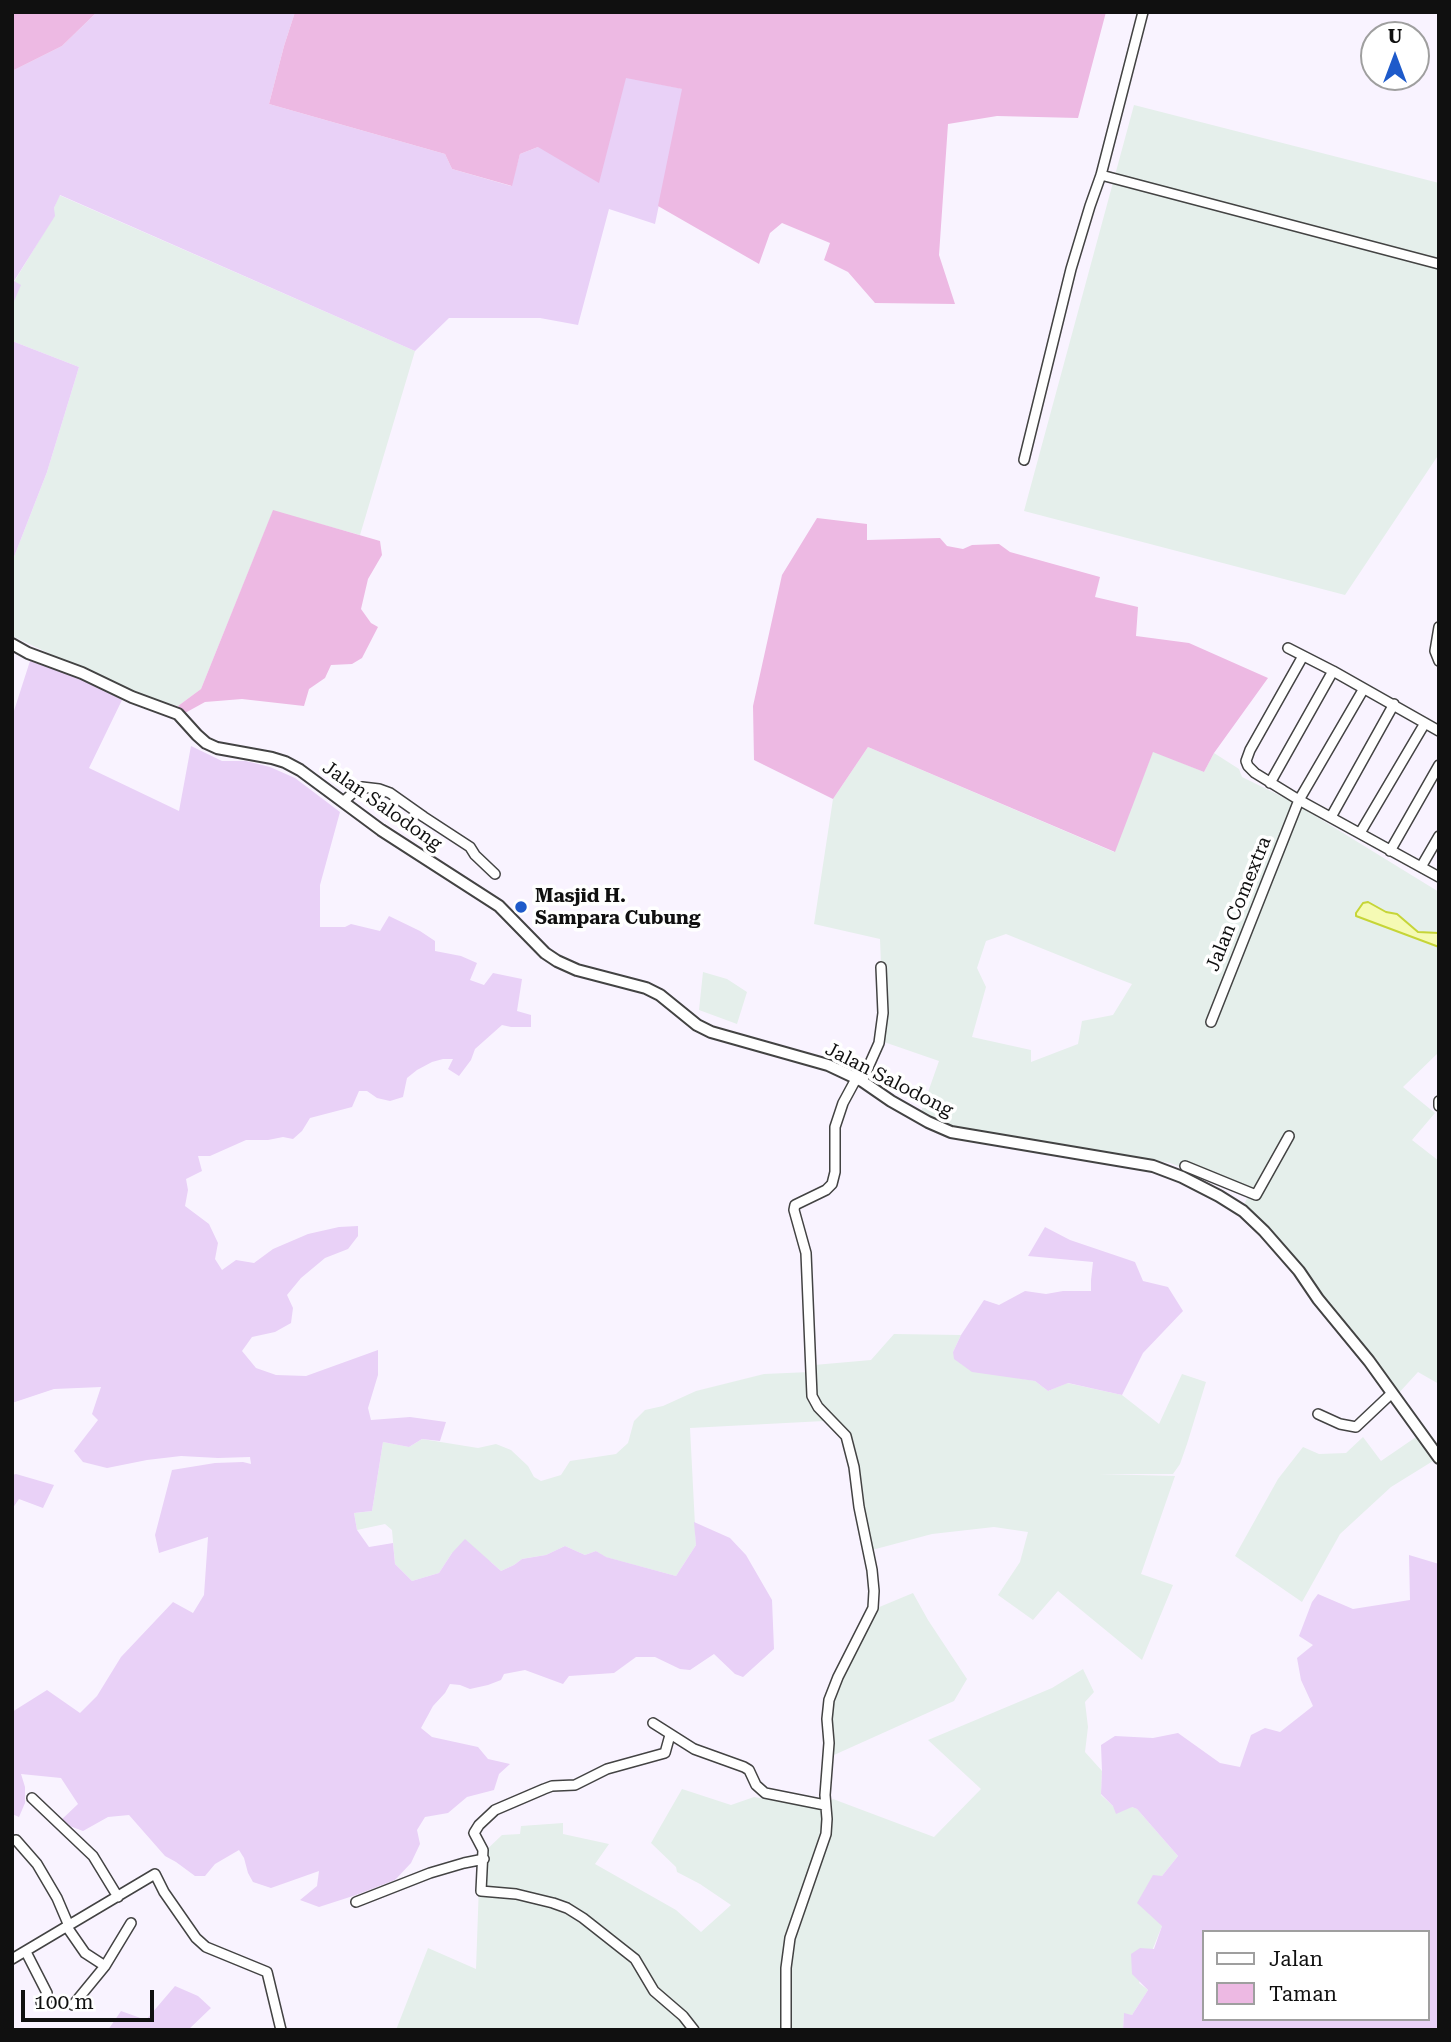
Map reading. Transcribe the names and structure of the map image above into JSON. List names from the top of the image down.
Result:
{
  "streets": {
    "street": ["Jalan Salodong", "Jalan Comextra"]
  },
  "places": ["Masjid H. Sampara Cubung"],
  "legend": ["Jalan", "Taman"],
  "scale_bar": "100 m",
  "north": "top"
}
